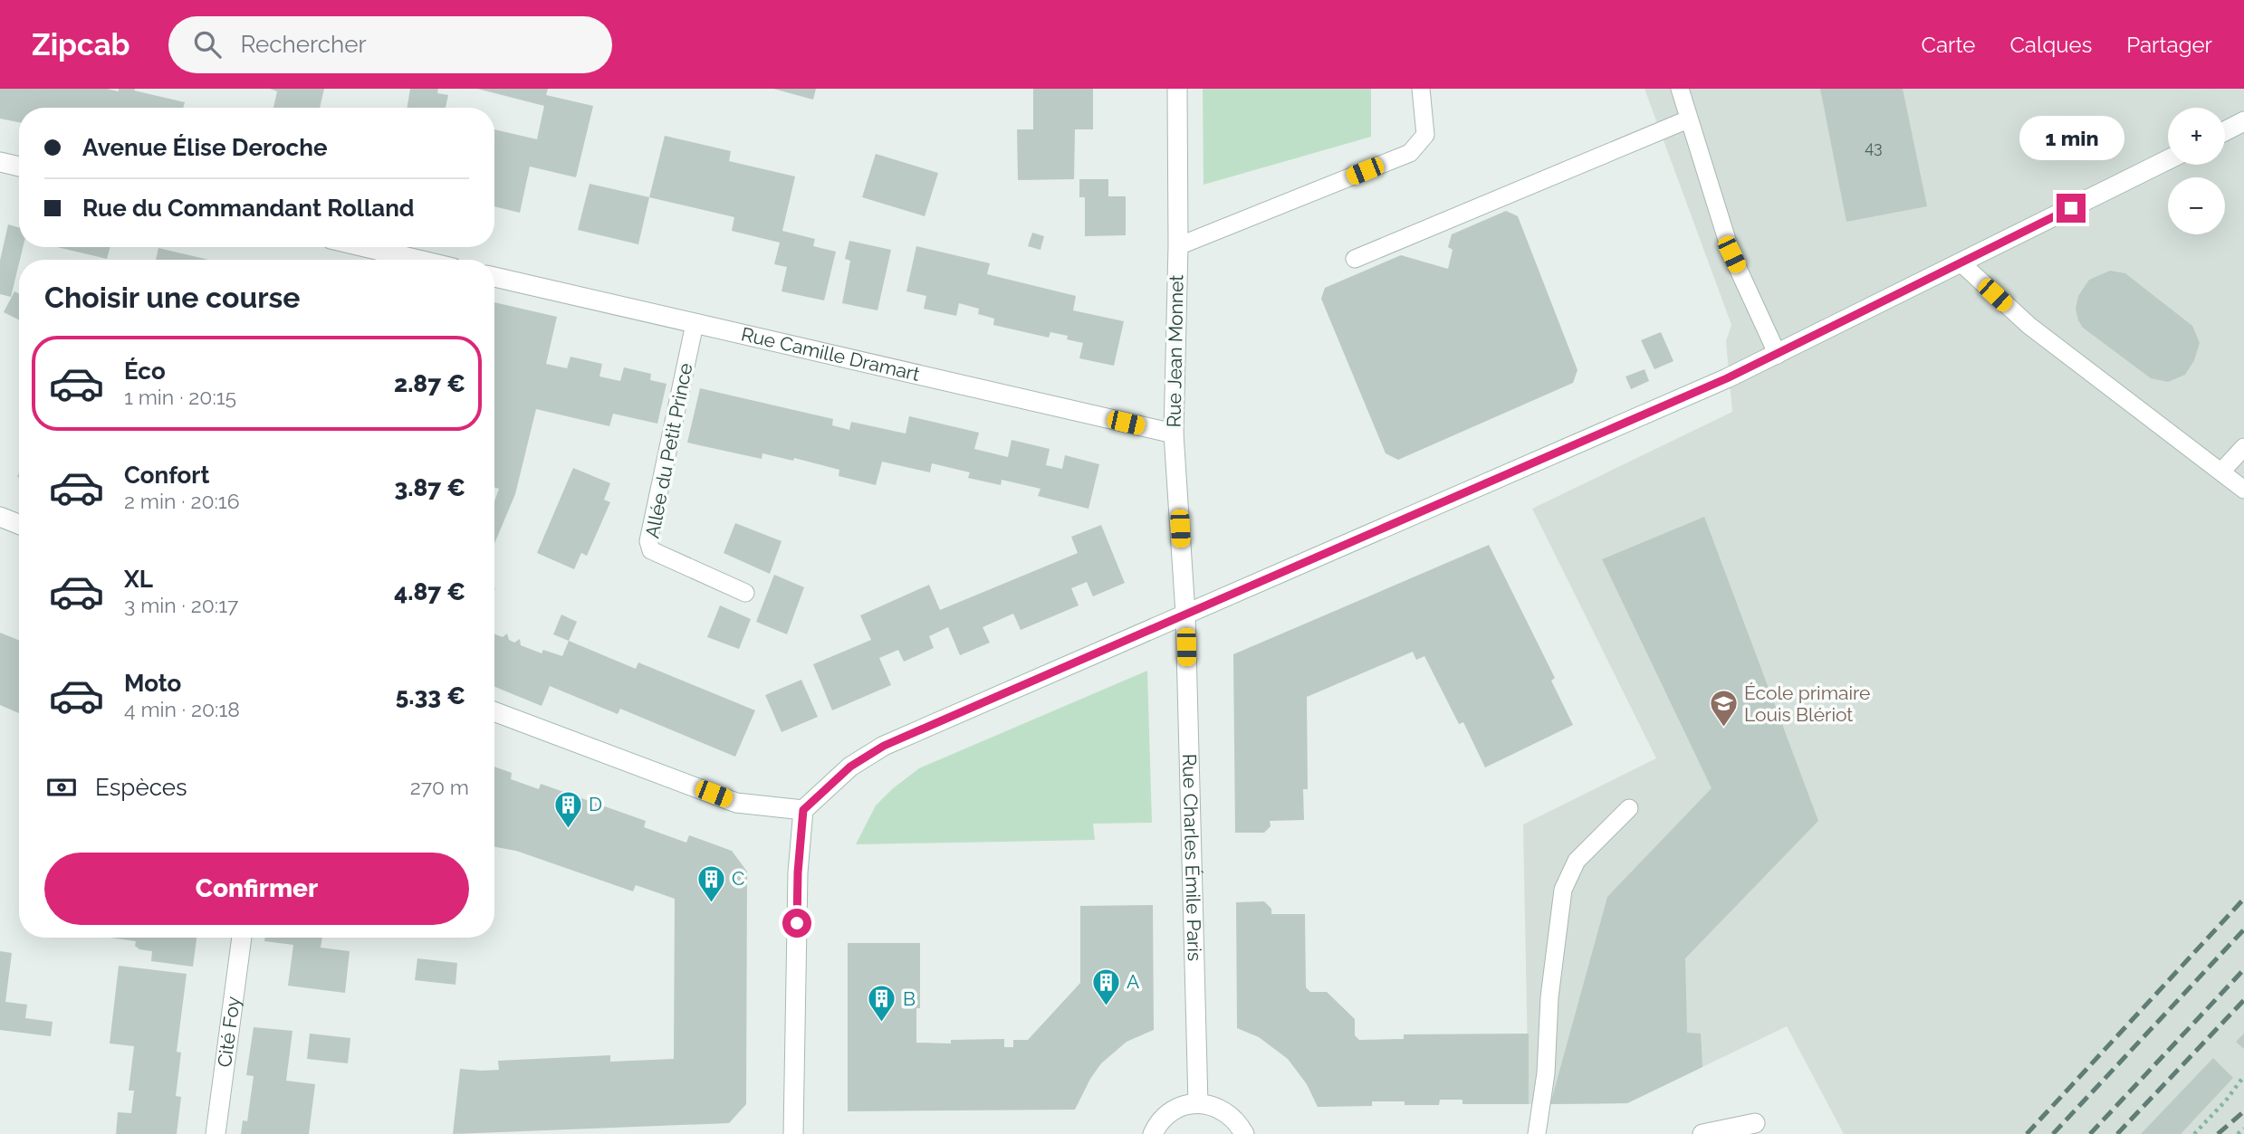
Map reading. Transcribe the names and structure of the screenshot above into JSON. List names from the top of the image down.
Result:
{
  "streets": {
    "street": [
      "Rue Jean Monnet",
      "Rue Camille Dramart",
      "Rue Charles Émile Paris",
      "Cité Foy"
    ],
    "lane": ["Allée du Petit Prince"]
  },
  "crossings": [
    ["Rue Jean Monnet", "Rue Camille Dramart"],
    ["Rue Jean Monnet", "Rue Charles Émile Paris"],
    ["Rue Camille Dramart", "Allée du Petit Prince"]
  ],
  "places": {
    "school or university": ["École primaire Louis Blériot"],
    "building": [
      "D",
      "C",
      "A",
      "B"
    ]
  },
  "house_numbers": ["43"],
  "page": {
    "header": "Zipcab",
    "search": "Rechercher",
    "nav": ["Carte", "Calques", "Partager"],
    "map_buttons": ["+", "−"],
    "banner": ["Avenue Élise Deroche", "Rue du Commandant Rolland"],
    "bubble": "1 min",
    "heading": "Choisir une course",
    "list": [
      {
        "name": "Éco",
        "note": "1 min · 20:15",
        "value": "2.87 €"
      },
      {
        "name": "Confort",
        "note": "2 min · 20:16",
        "value": "3.87 €"
      },
      {
        "name": "XL",
        "note": "3 min · 20:17",
        "value": "4.87 €"
      },
      {
        "name": "Moto",
        "note": "4 min · 20:18",
        "value": "5.33 €"
      }
    ],
    "pay": ["Espèces", "270 m"],
    "buttons": "Confirmer"
  }
}
